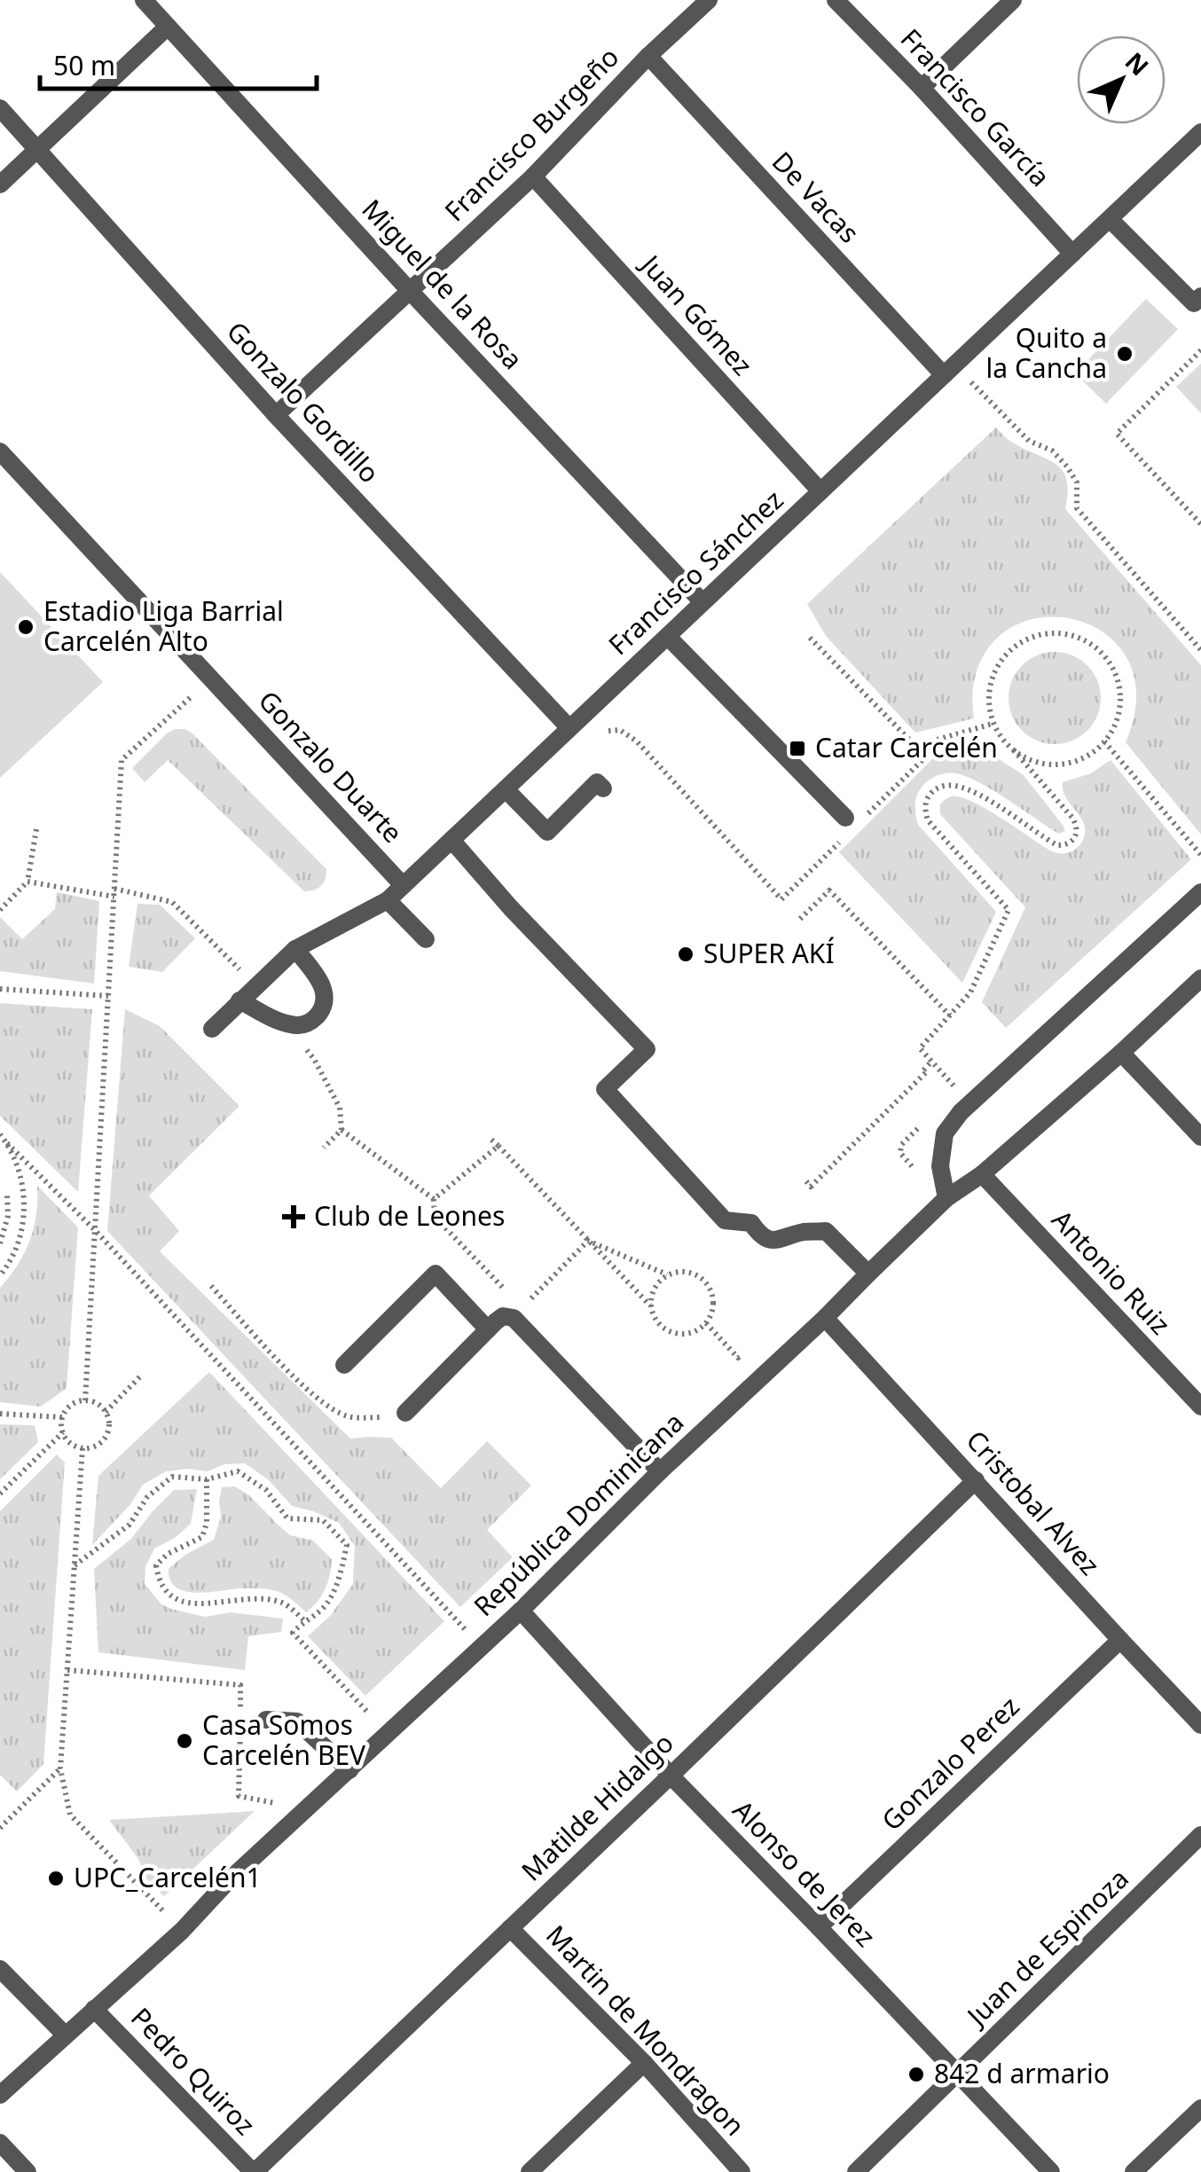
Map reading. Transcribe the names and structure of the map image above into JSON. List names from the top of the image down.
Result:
{
  "streets": {
    "street": [
      "Francisco García",
      "Francisco Burgeño",
      "De Vacas",
      "Miguel de la Rosa",
      "Juan Gómez",
      "Gonzalo Gordillo",
      "Francisco Sánchez",
      "Gonzalo Duarte",
      "Antonio Ruiz",
      "Cristobal Alvez",
      "República Dominicana",
      "Gonzalo Perez",
      "Matilde Hidalgo",
      "Alonso de Jerez",
      "Juan de Espinoza",
      "Martin de Mondragon",
      "Pedro Quiroz"
    ]
  },
  "crossings": [
    ["Francisco García", "Francisco Sánchez"],
    ["Francisco Burgeño", "De Vacas"],
    ["Francisco Burgeño", "Miguel de la Rosa"],
    ["Francisco Burgeño", "Juan Gómez"],
    ["Francisco Burgeño", "Gonzalo Gordillo"],
    ["De Vacas", "Francisco Sánchez"],
    ["Miguel de la Rosa", "Francisco Sánchez"],
    ["Juan Gómez", "Francisco Sánchez"],
    ["Gonzalo Gordillo", "Francisco Sánchez"],
    ["Francisco Sánchez", "Gonzalo Duarte"],
    ["Antonio Ruiz", "República Dominicana"],
    ["Cristobal Alvez", "República Dominicana"],
    ["Cristobal Alvez", "Gonzalo Perez"],
    ["Cristobal Alvez", "Matilde Hidalgo"],
    ["República Dominicana", "Alonso de Jerez"],
    ["República Dominicana", "Pedro Quiroz"],
    ["Gonzalo Perez", "Alonso de Jerez"],
    ["Matilde Hidalgo", "Alonso de Jerez"],
    ["Matilde Hidalgo", "Martin de Mondragon"],
    ["Matilde Hidalgo", "Pedro Quiroz"],
    ["Alonso de Jerez", "Juan de Espinoza"]
  ],
  "places": {
    "other": [
      "Quito a la Cancha",
      "Estadio Liga Barrial Carcelén Alto",
      "SUPER AKÍ",
      "Casa Somos Carcelén BEV",
      "UPC_Carcelén1",
      "842 d armario"
    ],
    "transit": ["Catar Carcelén"],
    "health": ["Club de Leones"]
  },
  "scale_bar": "50 m",
  "north": "top right"
}
